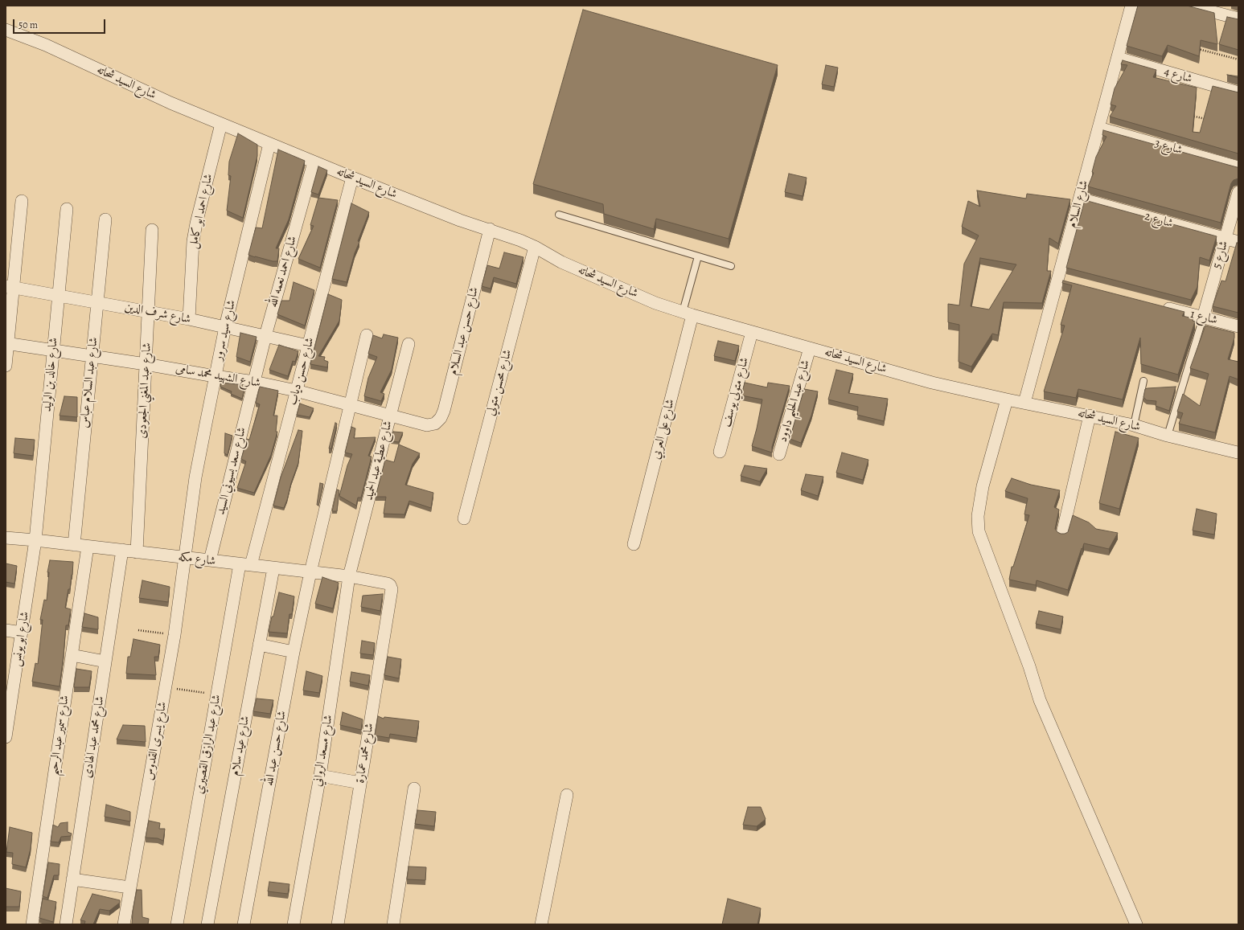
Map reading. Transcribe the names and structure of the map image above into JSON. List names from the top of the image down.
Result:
{
  "streets": {
    "street": [
      "شارع 4",
      "شارع السيد شحاته",
      "شارع 3",
      "شارع السلام",
      "شارع احمد ابو كامل",
      "شارع 2",
      "شارع 5",
      "شارع احمد نعمه الله",
      "شارع شرف الدين",
      "شارع 1",
      "شارع سيد سرور",
      "شارع حسن عبد السلام",
      "شارع حسن دياب",
      "شارع خالد بن الوليد",
      "شارع الشهيد محمد سامى",
      "شارع عبد السلام عباس",
      "شارع محسن متولي",
      "شارع عبد المغني الجعودى",
      "شارع متولي يوسف",
      "شارع عبد الحليم داوود",
      "شارع على العربي",
      "شارع عطية عبد الحميد",
      "شارع سعد بسيوني السيد",
      "شارع مكه",
      "شارع ابو يونس",
      "شارع سمير عبد الرحيم",
      "شارع محمد عبد الهادى",
      "شارع يسرى القدوس",
      "شارع عبد الرازق القصيري",
      "شارع عيد سلام",
      "شارع حسن عبد الله",
      "شارع مسعد الرواني",
      "شارع محمد عمارة"
    ]
  },
  "crossings": [
    ["شارع 4", "شارع السلام"],
    ["شارع السيد شحاته", "شارع السلام"],
    ["شارع السيد شحاته", "شارع احمد ابو كامل"],
    ["شارع السيد شحاته", "شارع احمد نعمه الله"],
    ["شارع السيد شحاته", "شارع سيد سرور"],
    ["شارع السيد شحاته", "شارع حسن عبد السلام"],
    ["شارع السيد شحاته", "شارع حسن دياب"],
    ["شارع السيد شحاته", "شارع محسن متولي"],
    ["شارع السيد شحاته", "شارع متولي يوسف"],
    ["شارع السيد شحاته", "شارع عبد الحليم داوود"],
    ["شارع السيد شحاته", "شارع على العربي"],
    ["شارع 3", "شارع السلام"],
    ["شارع السلام", "شارع 2"],
    ["شارع احمد ابو كامل", "شارع شرف الدين"],
    ["شارع 2", "شارع 5"],
    ["شارع 5", "شارع 1"],
    ["شارع احمد نعمه الله", "شارع شرف الدين"],
    ["شارع احمد نعمه الله", "شارع الشهيد محمد سامى"],
    ["شارع احمد نعمه الله", "شارع سعد بسيوني السيد"],
    ["شارع شرف الدين", "شارع سيد سرور"],
    ["شارع شرف الدين", "شارع حسن دياب"],
    ["شارع شرف الدين", "شارع خالد بن الوليد"],
    ["شارع شرف الدين", "شارع عبد السلام عباس"],
    ["شارع شرف الدين", "شارع عبد المغني الجعودى"],
    ["شارع سيد سرور", "شارع الشهيد محمد سامى"],
    ["شارع سيد سرور", "شارع مكه"],
    ["شارع سيد سرور", "شارع يسرى القدوس"],
    ["شارع حسن عبد السلام", "شارع الشهيد محمد سامى"],
    ["شارع حسن دياب", "شارع الشهيد محمد سامى"],
    ["شارع حسن دياب", "شارع مكه"],
    ["شارع حسن دياب", "شارع عبد الرازق القصيري"],
    ["شارع خالد بن الوليد", "شارع الشهيد محمد سامى"],
    ["شارع خالد بن الوليد", "شارع مكه"],
    ["شارع خالد بن الوليد", "شارع ابو يونس"],
    ["شارع الشهيد محمد سامى", "شارع عبد السلام عباس"],
    ["شارع الشهيد محمد سامى", "شارع عبد المغني الجعودى"],
    ["شارع الشهيد محمد سامى", "شارع عطية عبد الحميد"],
    ["شارع الشهيد محمد سامى", "شارع سعد بسيوني السيد"],
    ["شارع الشهيد محمد سامى", "شارع حسن عبد الله"],
    ["شارع عبد السلام عباس", "شارع مكه"],
    ["شارع عبد المغني الجعودى", "شارع مكه"],
    ["شارع عطية عبد الحميد", "شارع مكه"],
    ["شارع عطية عبد الحميد", "شارع مسعد الرواني"],
    ["شارع سعد بسيوني السيد", "شارع مكه"],
    ["شارع مكه", "شارع ابو يونس"],
    ["شارع مكه", "شارع سمير عبد الرحيم"],
    ["شارع مكه", "شارع محمد عبد الهادى"],
    ["شارع مكه", "شارع يسرى القدوس"],
    ["شارع مكه", "شارع عبد الرازق القصيري"],
    ["شارع مكه", "شارع عيد سلام"],
    ["شارع مكه", "شارع حسن عبد الله"],
    ["شارع مكه", "شارع مسعد الرواني"],
    ["شارع مكه", "شارع محمد عمارة"]
  ],
  "scale_bar": "50 m"
}
